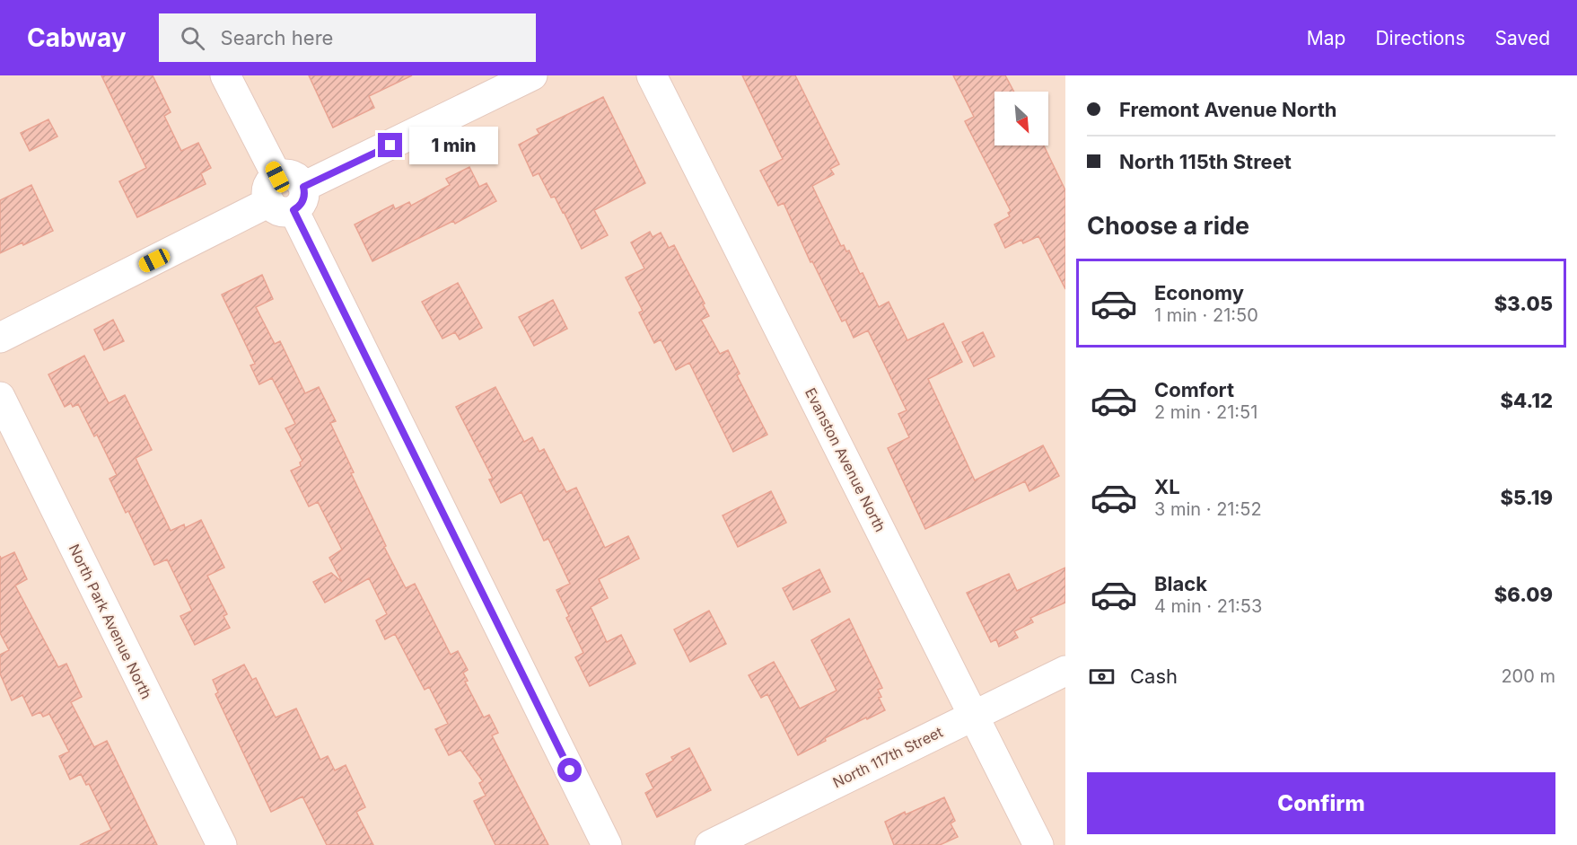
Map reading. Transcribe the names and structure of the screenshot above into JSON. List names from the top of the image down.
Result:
{
  "streets": {
    "street": ["Evanston Avenue North", "North Park Avenue North", "North 117th Street"]
  },
  "crossings": [
    ["Evanston Avenue North", "North 117th Street"]
  ],
  "north": "bottom right",
  "page": {
    "header": "Cabway",
    "search": "Search here",
    "nav": ["Map", "Directions", "Saved"],
    "banner": ["Fremont Avenue North", "North 115th Street"],
    "bubble": "1 min",
    "heading": "Choose a ride",
    "list": [
      {
        "name": "Economy",
        "note": "1 min · 21:50",
        "value": "$3.05"
      },
      {
        "name": "Comfort",
        "note": "2 min · 21:51",
        "value": "$4.12"
      },
      {
        "name": "XL",
        "note": "3 min · 21:52",
        "value": "$5.19"
      },
      {
        "name": "Black",
        "note": "4 min · 21:53",
        "value": "$6.09"
      }
    ],
    "pay": ["Cash", "200 m"],
    "buttons": "Confirm"
  }
}
